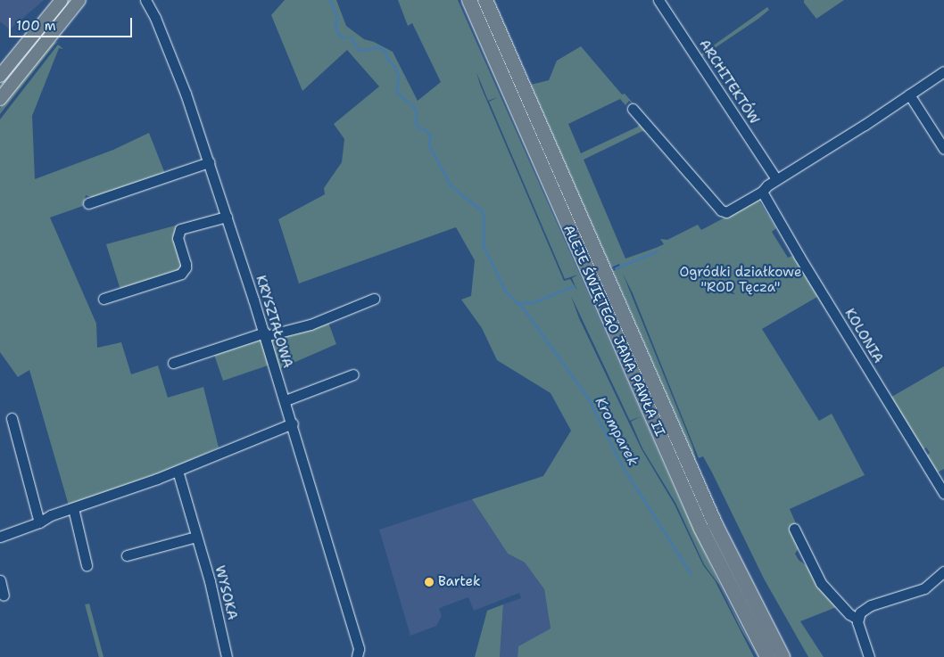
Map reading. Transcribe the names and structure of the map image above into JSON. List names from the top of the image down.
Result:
{
  "streets": {
    "highway": ["ALEJE ŚWIĘTEGO JANA PAWŁA II"],
    "street": [
      "ARCHITEKTÓW",
      "KRYSZTAŁOWA",
      "KOLONIA",
      "WYSOKA"
    ]
  },
  "water": ["Kromparek"],
  "parks": ["Ogródki działkowe \"ROD Tęcza\""],
  "places": ["Bartek"],
  "scale_bar": "100 m"
}
